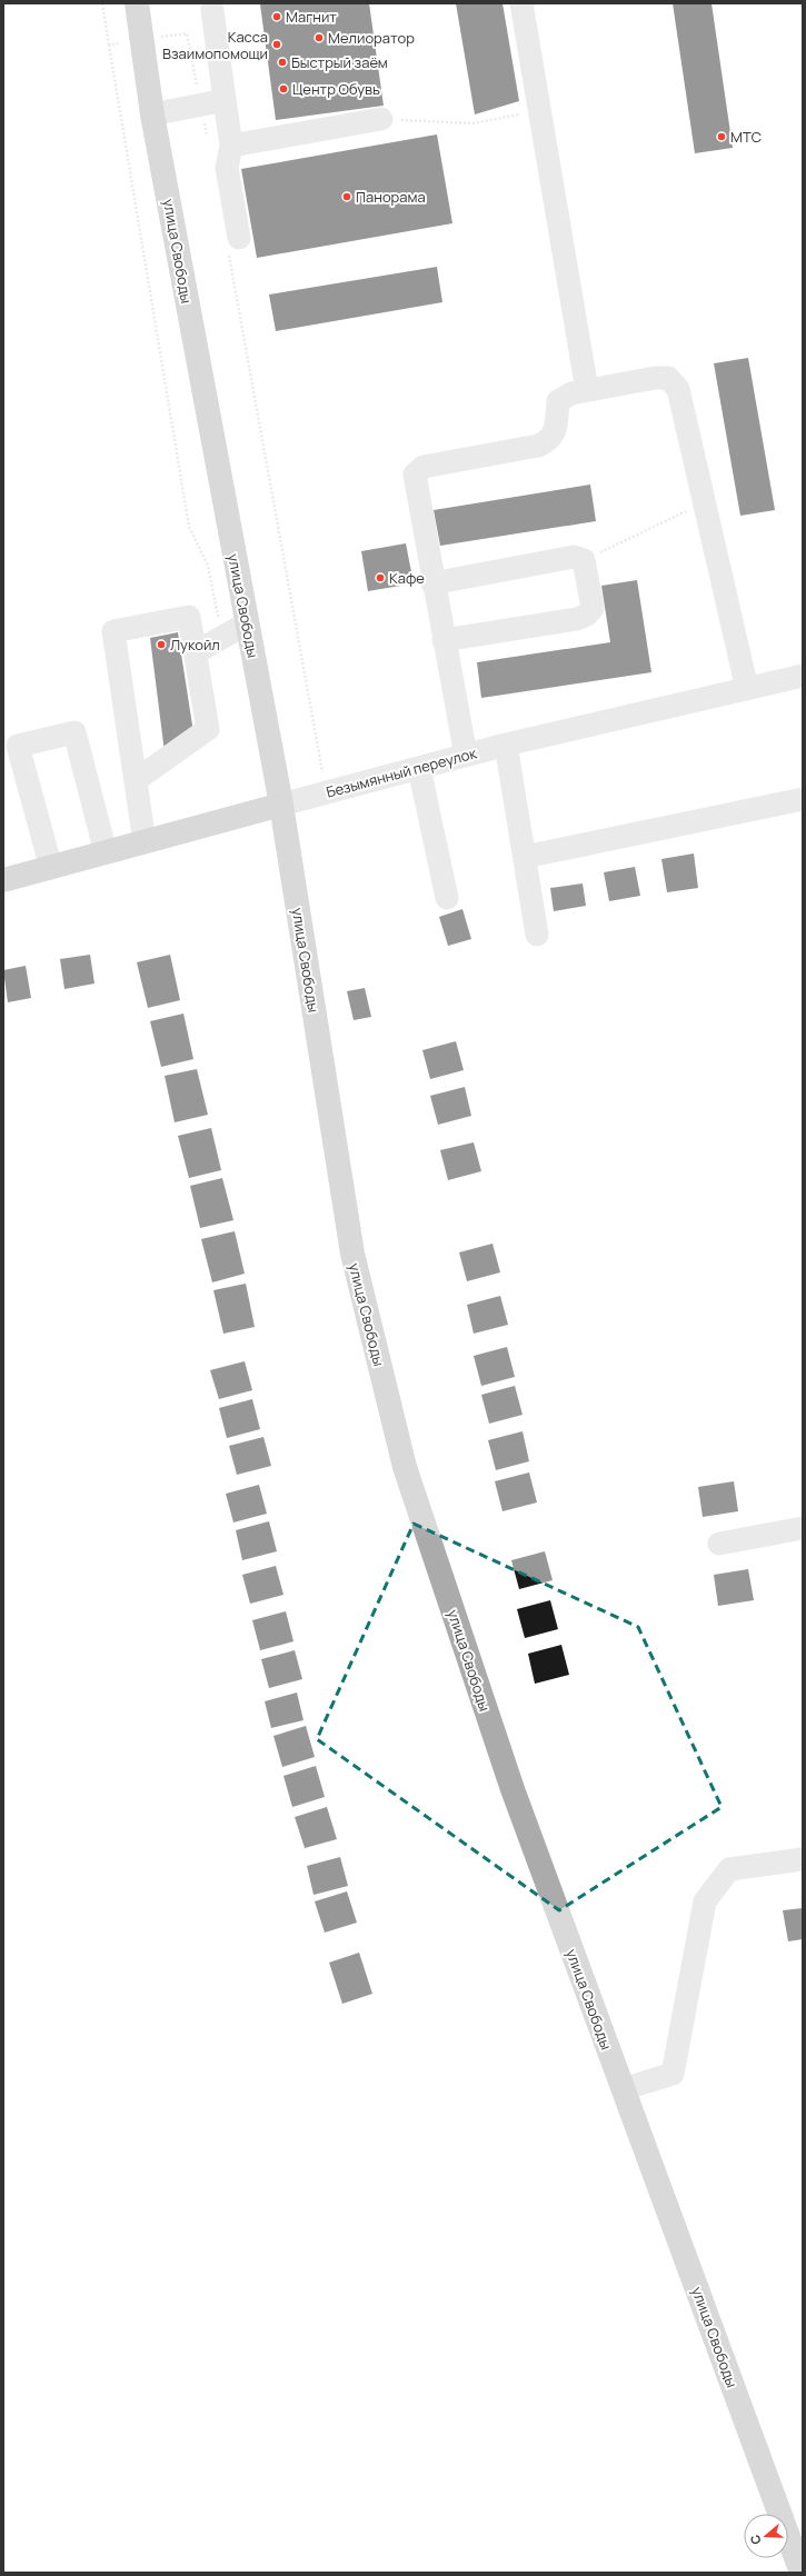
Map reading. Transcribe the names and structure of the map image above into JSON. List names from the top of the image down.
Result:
{
  "streets": {
    "main road": ["улица Свободы", "Безымянный переулок"]
  },
  "crossings": [
    ["улица Свободы", "Безымянный переулок"]
  ],
  "places": [
    "Магнит",
    "Мелиоратор",
    "Касса Взаимопомощи",
    "Быстрый заём",
    "Центр Обувь",
    "МТС",
    "Панорама",
    "Кафе",
    "Лукойл"
  ],
  "north": "left"
}
